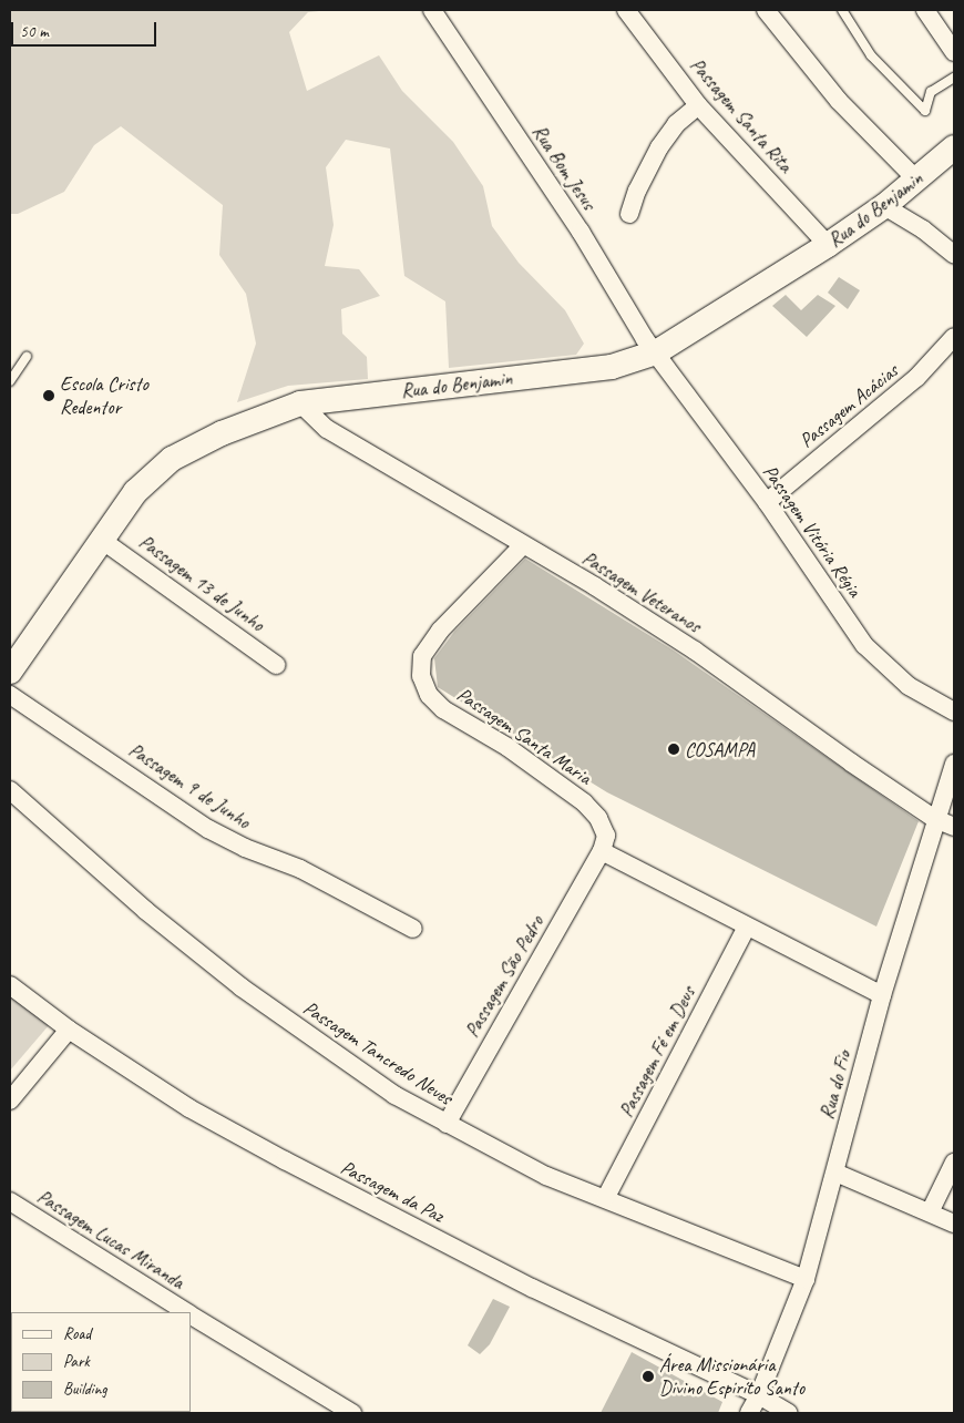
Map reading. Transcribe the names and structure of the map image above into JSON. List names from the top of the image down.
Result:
{
  "streets": {
    "main road": ["Rua do Benjamin"],
    "street": [
      "Passagem Santa Rita",
      "Rua Bom Jesus",
      "Passagem Acácias",
      "Passagem Vitória Régia",
      "Passagem 13 de Junho",
      "Passagem Veteranos",
      "Passagem Santa Maria",
      "Passagem 9 de Junho",
      "Passagem São Pedro",
      "Passagem Fé em Deus",
      "Passagem Tancredo Neves",
      "Rua do Fio",
      "Passagem da Paz",
      "Passagem Lucas Miranda"
    ]
  },
  "crossings": [
    ["Passagem Santa Rita", "Rua do Benjamin"],
    ["Rua Bom Jesus", "Rua do Benjamin"],
    ["Rua Bom Jesus", "Passagem Vitória Régia"],
    ["Rua do Benjamin", "Passagem Vitória Régia"],
    ["Rua do Benjamin", "Passagem 13 de Junho"],
    ["Rua do Benjamin", "Passagem Veteranos"],
    ["Passagem Acácias", "Passagem Vitória Régia"],
    ["Passagem Veteranos", "Passagem Santa Maria"],
    ["Passagem Veteranos", "Rua do Fio"],
    ["Passagem Santa Maria", "Passagem São Pedro"],
    ["Passagem São Pedro", "Passagem Tancredo Neves"],
    ["Passagem Fé em Deus", "Passagem Tancredo Neves"],
    ["Passagem Tancredo Neves", "Rua do Fio"],
    ["Rua do Fio", "Passagem da Paz"]
  ],
  "places": ["Escola Cristo Redentor", "COSAMPA", "Área Missionária Divino Espiríto Santo"],
  "legend": ["Road", "Park", "Building"],
  "scale_bar": "50 m"
}
